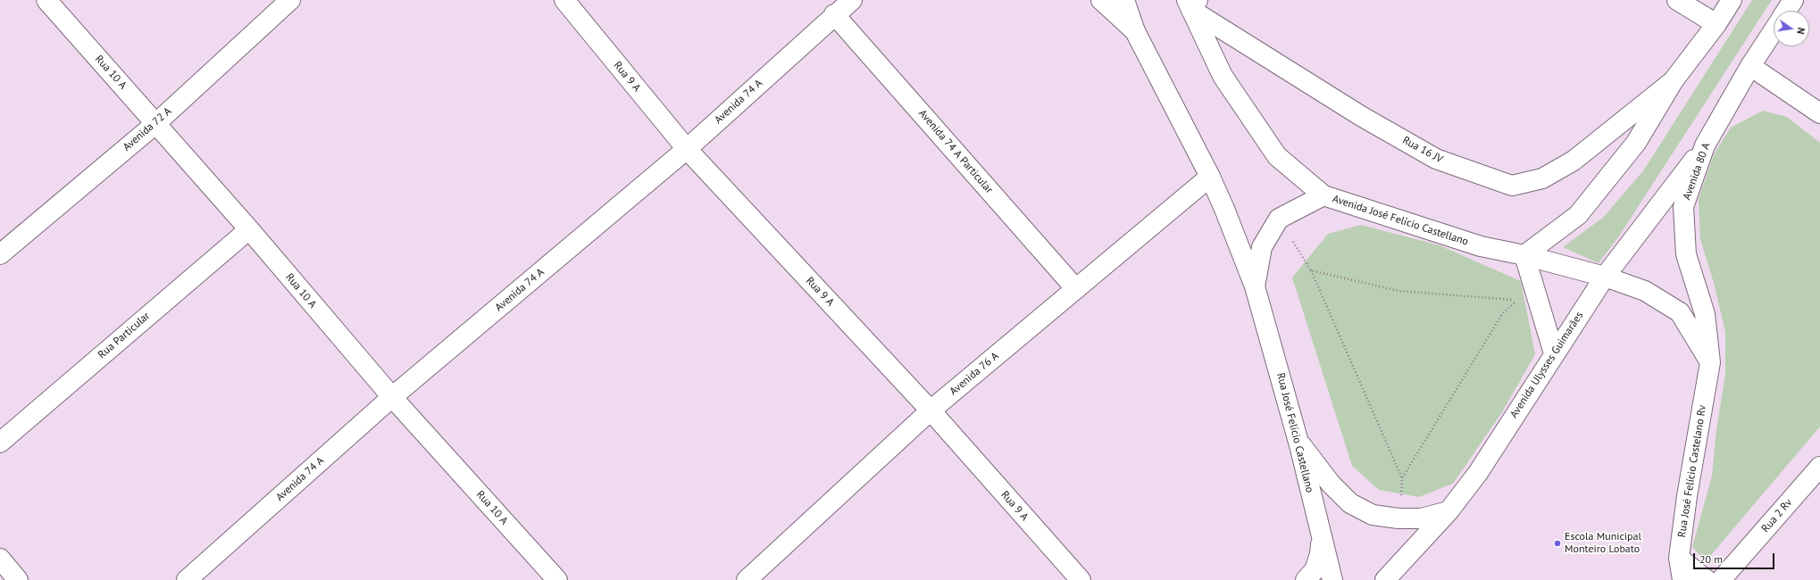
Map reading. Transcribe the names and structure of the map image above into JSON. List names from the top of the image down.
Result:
{
  "streets": {
    "street": [
      "Rua 10 A",
      "Rua 9 A",
      "Avenida 74 A",
      "Avenida 72 A",
      "Rua 16 JV",
      "Avenida 74 A Particular",
      "Avenida 80 A",
      "Avenida José Felício Castellano",
      "Rua Particular",
      "Avenida Ulysses Guimarães",
      "Avenida 76 A",
      "Rua José Felício Castellano",
      "Rua José Felício Castelano Rv",
      "Rua 2 Rv"
    ]
  },
  "crossings": [
    ["Rua 10 A", "Avenida 74 A"],
    ["Rua 10 A", "Avenida 72 A"],
    ["Rua 10 A", "Rua Particular"],
    ["Rua 9 A", "Avenida 74 A"],
    ["Rua 9 A", "Avenida 76 A"],
    ["Avenida 74 A", "Avenida 74 A Particular"],
    ["Rua 16 JV", "Avenida José Felício Castellano"],
    ["Avenida 74 A Particular", "Avenida 76 A"],
    ["Avenida 80 A", "Avenida José Felício Castellano"],
    ["Avenida 80 A", "Avenida Ulysses Guimarães"],
    ["Avenida 80 A", "Rua José Felício Castelano Rv"],
    ["Avenida José Felício Castellano", "Avenida Ulysses Guimarães"],
    ["Avenida José Felício Castellano", "Rua José Felício Castelano Rv"]
  ],
  "places": ["Escola Municipal Monteiro Lobato"],
  "scale_bar": "20 m",
  "north": "right"
}
